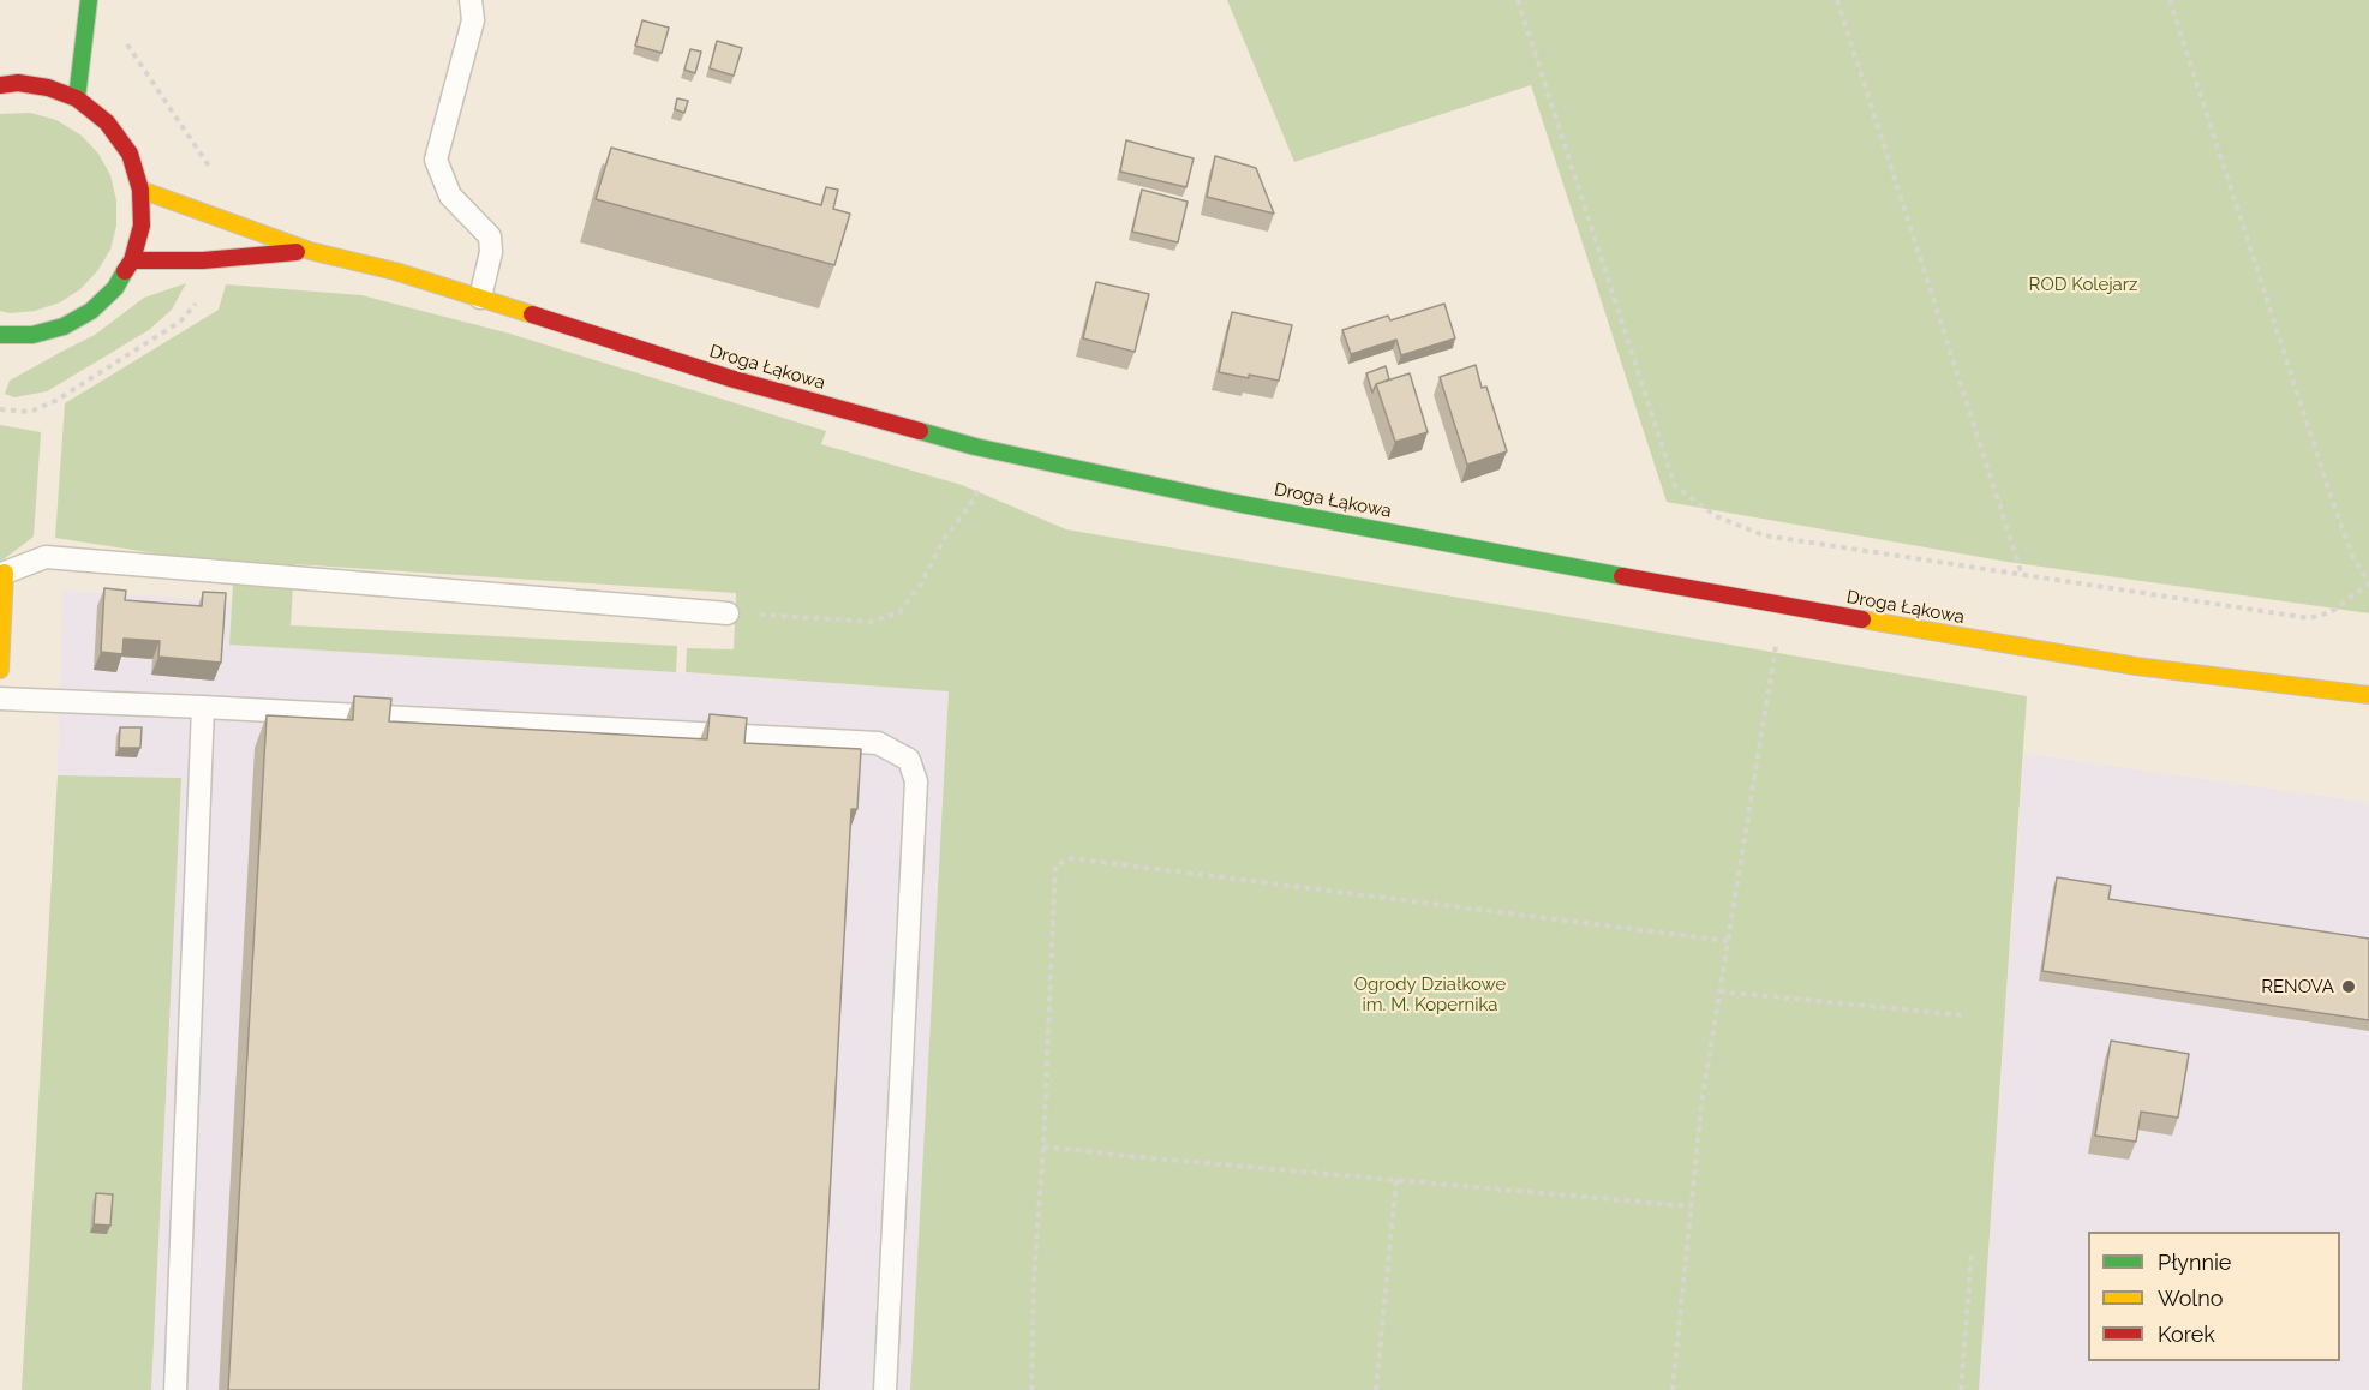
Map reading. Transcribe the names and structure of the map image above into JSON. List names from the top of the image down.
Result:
{
  "streets": {
    "main road": ["Droga Łąkowa"]
  },
  "parks": ["ROD Kolejarz", "Ogrody Działkowe im. M. Kopernika"],
  "places": ["RENOVA"],
  "legend": ["Płynnie", "Wolno", "Korek"]
}
